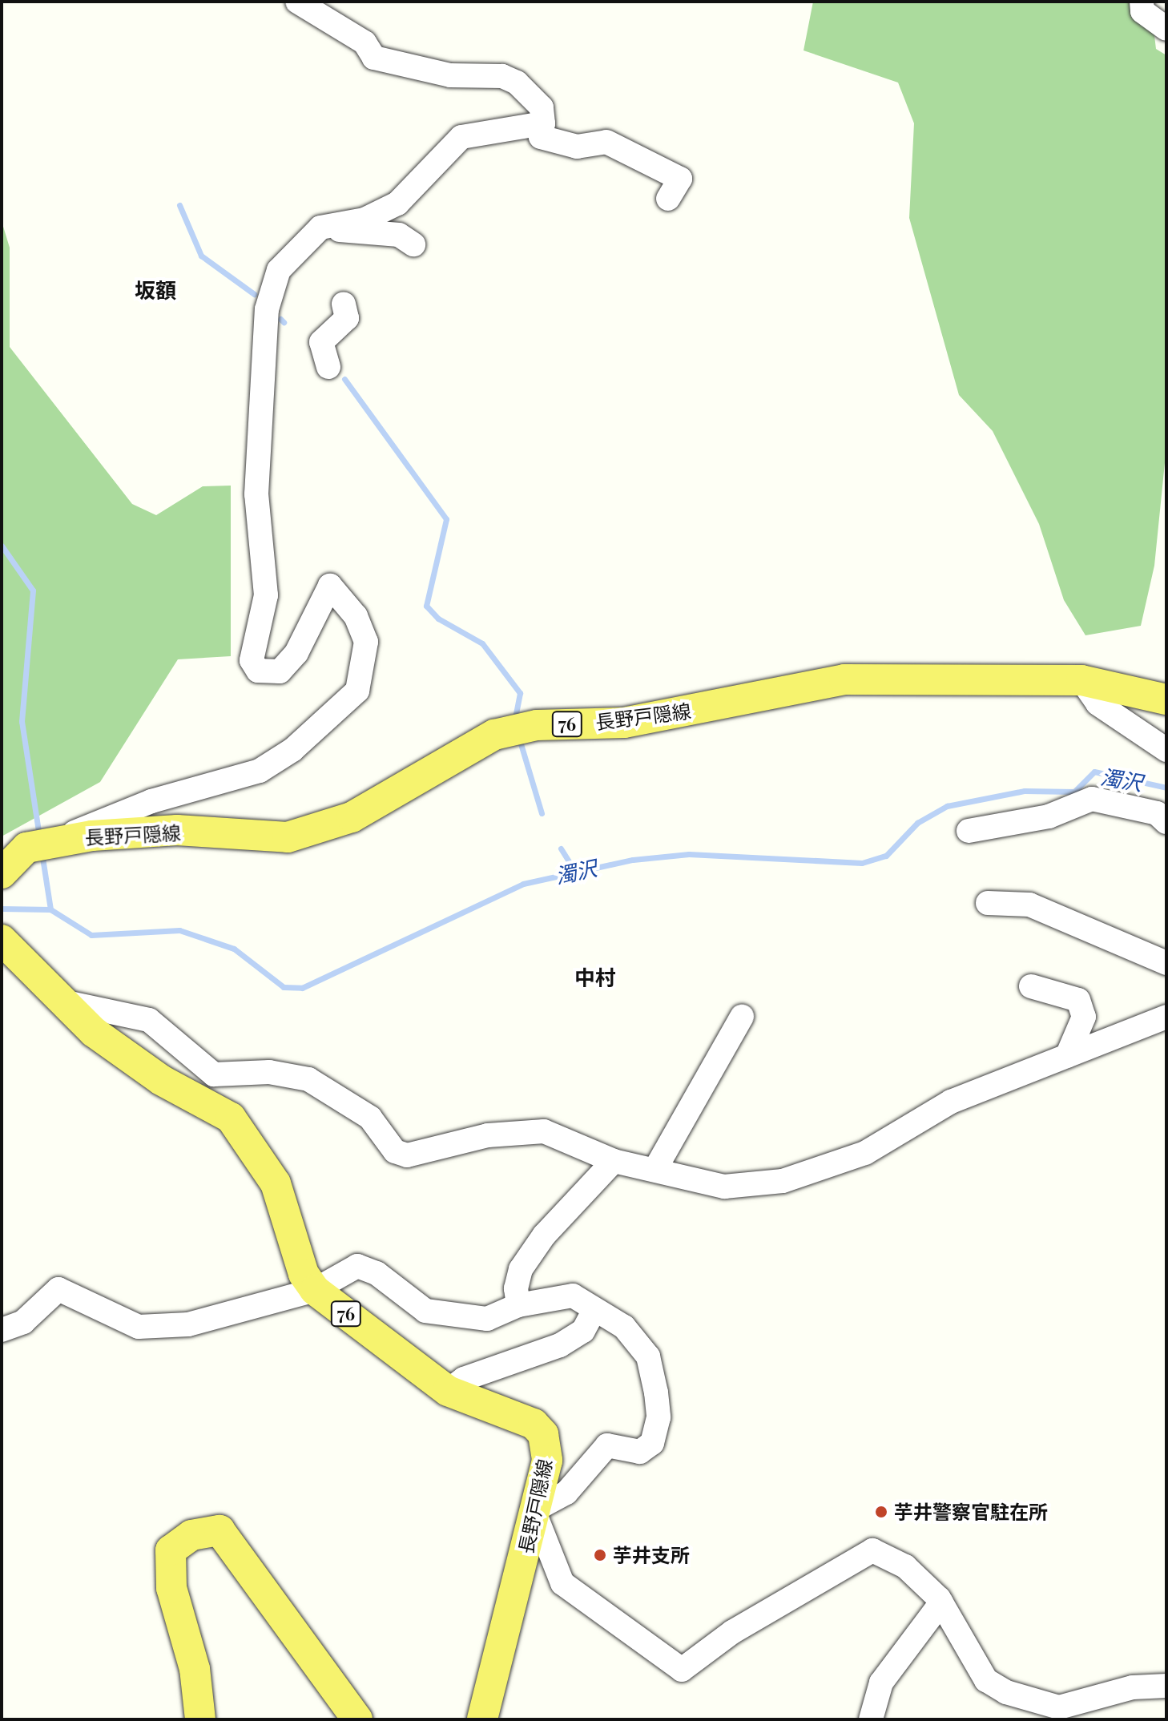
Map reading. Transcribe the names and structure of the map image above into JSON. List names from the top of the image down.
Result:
{
  "streets": {
    "main road": ["長野戸隠線", "76"]
  },
  "districts": ["坂額", "中村"],
  "water": ["濁沢"],
  "places": ["芋井警察官駐在所", "芋井支所"]
}
